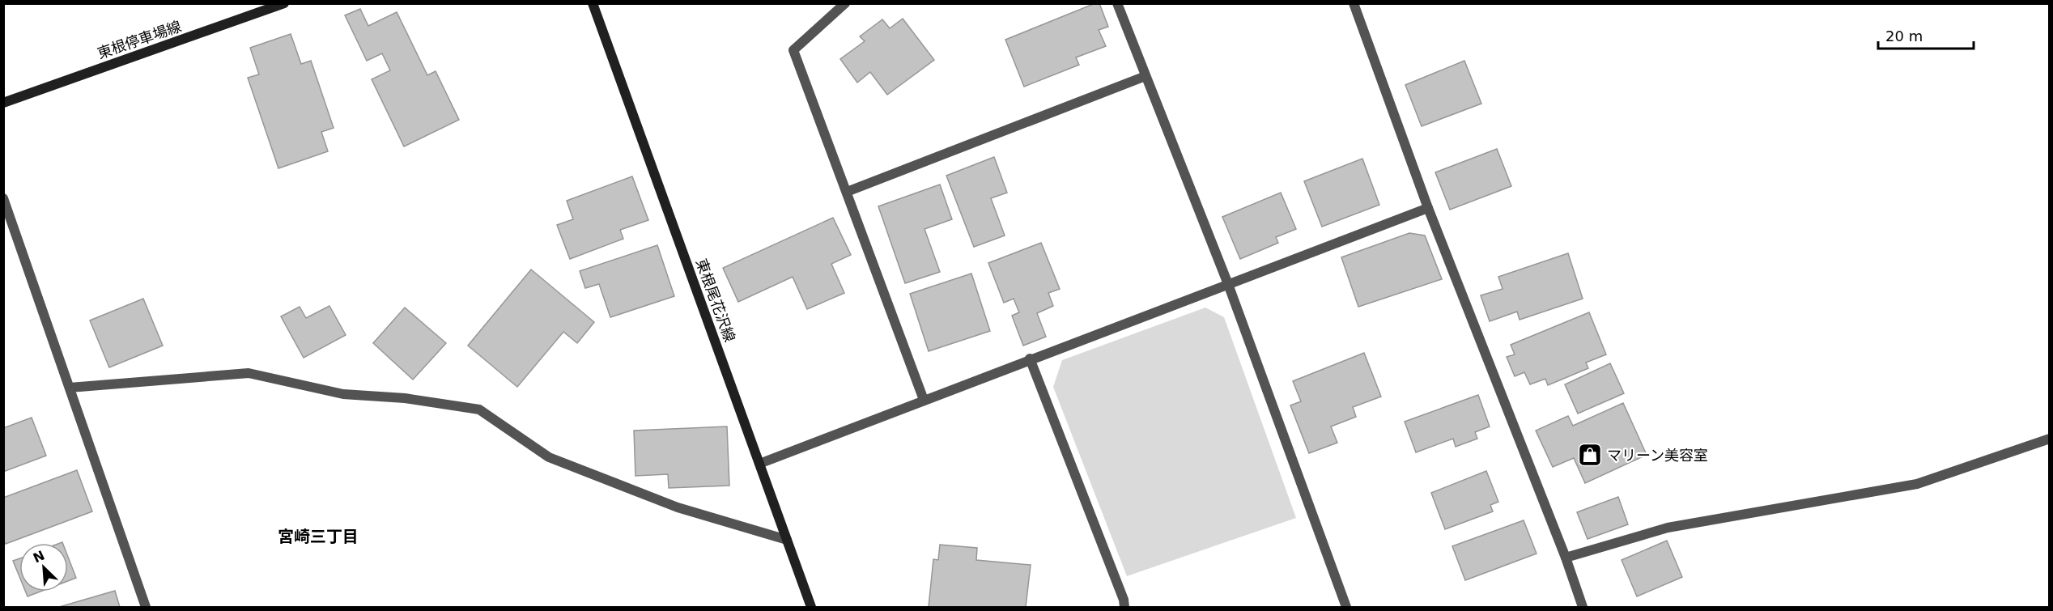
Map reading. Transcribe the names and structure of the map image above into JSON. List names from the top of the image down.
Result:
{
  "streets": {
    "main road": ["東根停車場線", "東根尾花沢線"]
  },
  "districts": ["宮崎三丁目"],
  "places": {
    "shop": ["マリーン美容室"]
  },
  "scale_bar": "20 m",
  "north": "top left"
}
